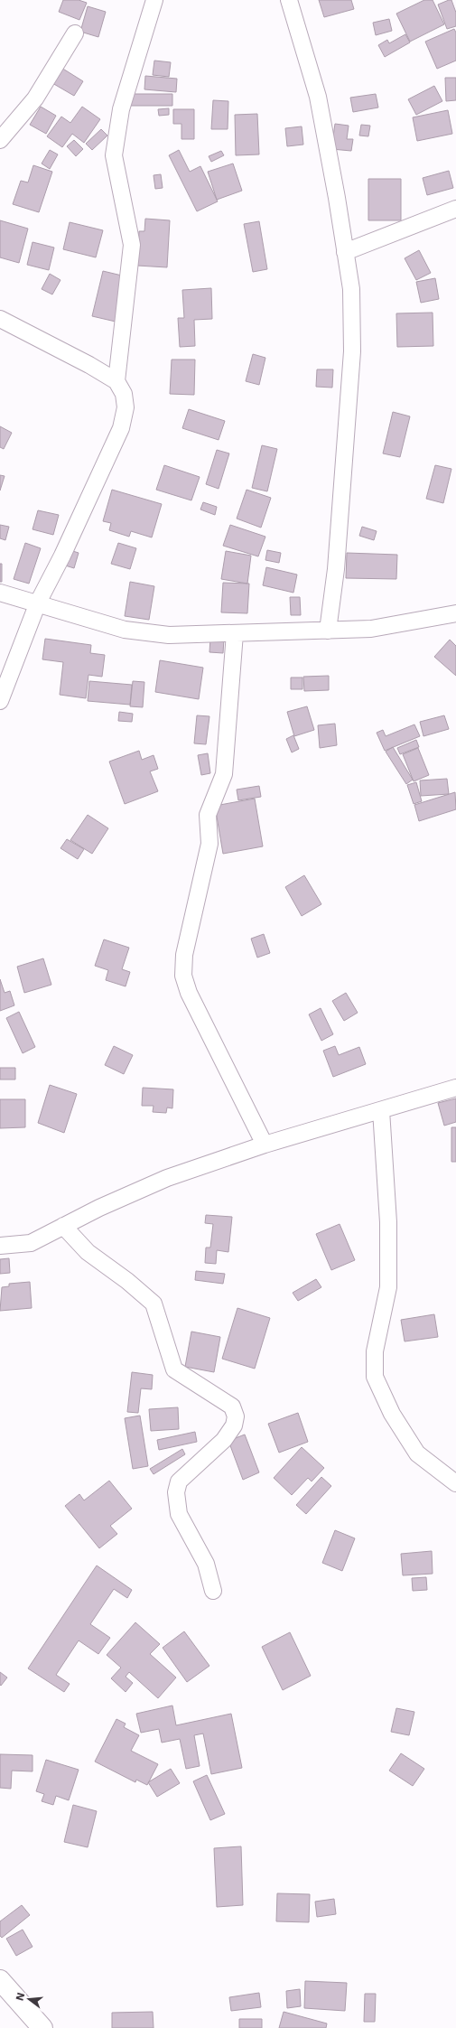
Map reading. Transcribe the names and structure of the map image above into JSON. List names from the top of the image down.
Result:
{
  "north": "left"
}
